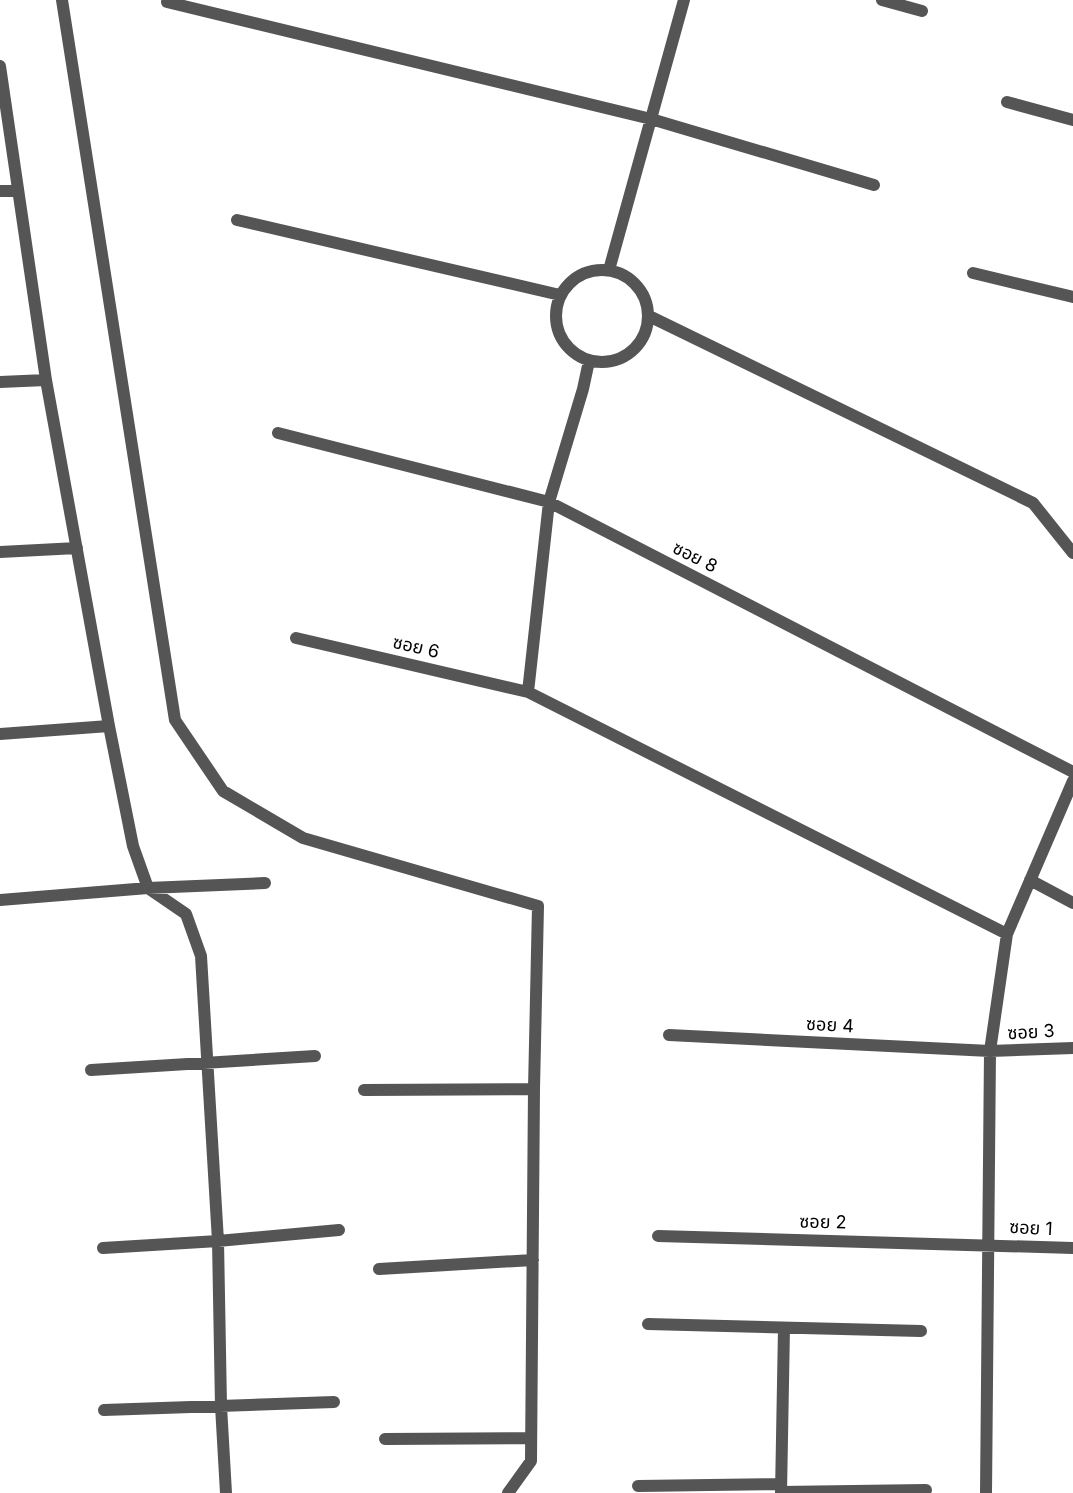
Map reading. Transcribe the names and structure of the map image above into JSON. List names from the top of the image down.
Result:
{
  "streets": {
    "street": [
      "ซอย 8",
      "ซอย 6",
      "ซอย 4",
      "ซอย 3",
      "ซอย 2",
      "ซอย 1"
    ]
  },
  "crossings": [
    ["ซอย 4", "ซอย 3"],
    ["ซอย 2", "ซอย 1"]
  ]
}
